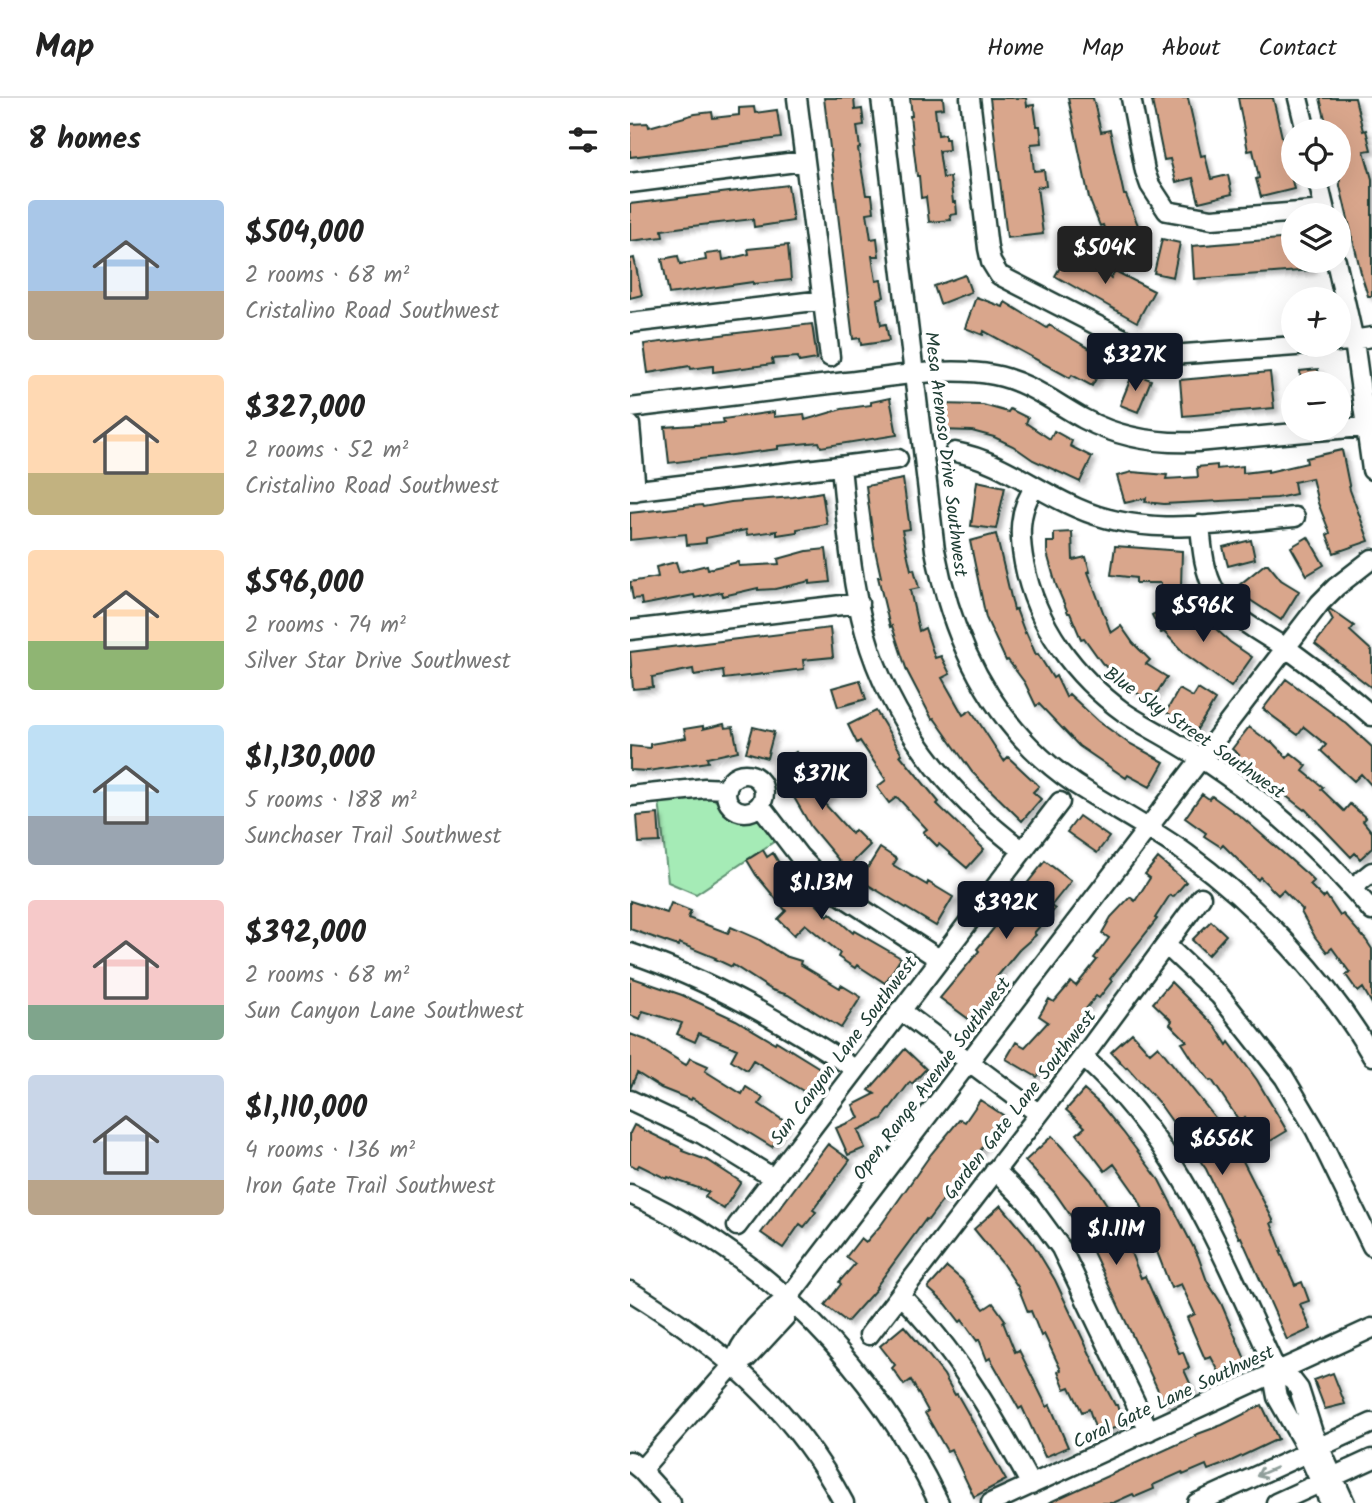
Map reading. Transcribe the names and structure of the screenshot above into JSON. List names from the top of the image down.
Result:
{
  "streets": {
    "street": [
      "Mesa Arenoso Drive Southwest",
      "Blue Sky Street Southwest",
      "Sun Canyon Lane Southwest",
      "Open Range Avenue Southwest",
      "Garden Gate Lane Southwest",
      "Coral Gate Lane Southwest"
    ]
  },
  "crossings": [
    ["Mesa Arenoso Drive Southwest", "Open Range Avenue Southwest"],
    ["Blue Sky Street Southwest", "Open Range Avenue Southwest"]
  ],
  "page": {
    "header": "Map",
    "nav": [
      "Home",
      "Map",
      "About",
      "Contact"
    ],
    "heading": "8 homes",
    "map_buttons": ["+", "−"],
    "list": [
      {
        "name": "$504,000",
        "note": "2 rooms · 68 m² · Cristalino Road Southwest"
      },
      {
        "name": "$327,000",
        "note": "2 rooms · 52 m² · Cristalino Road Southwest"
      },
      {
        "name": "$596,000",
        "note": "2 rooms · 74 m² · Silver Star Drive Southwest"
      },
      {
        "name": "$1,130,000",
        "note": "5 rooms · 188 m² · Sunchaser Trail Southwest"
      },
      {
        "name": "$392,000",
        "note": "2 rooms · 68 m² · Sun Canyon Lane Southwest"
      },
      {
        "name": "$1,110,000",
        "note": "4 rooms · 136 m² · Iron Gate Trail Southwest"
      }
    ],
    "price": [
      "$504K",
      "$327K",
      "$596K",
      "$371K",
      "$1.13M",
      "$392K",
      "$656K",
      "$1.11M"
    ]
  }
}
